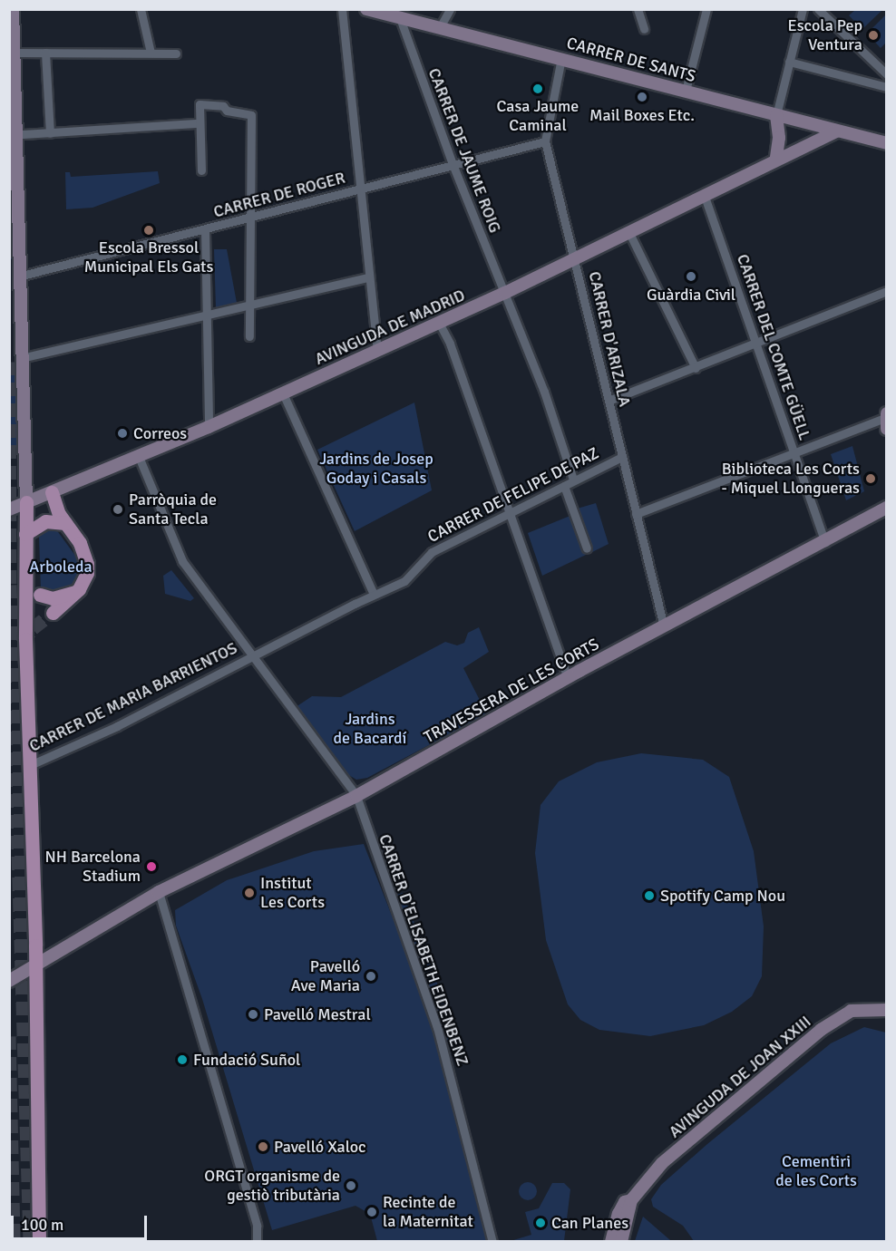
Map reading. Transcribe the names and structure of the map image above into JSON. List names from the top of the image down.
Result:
{
  "streets": {
    "main road": [
      "CARRER DE SANTS",
      "AVINGUDA DE MADRID",
      "TRAVESSERA DE LES CORTS",
      "AVINGUDA DE JOAN XXIII"
    ],
    "street": [
      "CARRER DE JAUME ROIG",
      "CARRER DE ROGER",
      "CARRER D'ARIZALA",
      "CARRER DEL COMTE GÜELL",
      "CARRER DE FELIPE DE PAZ",
      "CARRER DE MARIA BARRIENTOS",
      "CARRER D'ELISABETH EIDENBENZ"
    ]
  },
  "crossings": [
    ["CARRER DE SANTS", "CARRER DE JAUME ROIG"],
    ["CARRER DE SANTS", "AVINGUDA DE MADRID"],
    ["CARRER DE SANTS", "CARRER D'ARIZALA"],
    ["CARRER DE JAUME ROIG", "CARRER DE ROGER"],
    ["CARRER DE JAUME ROIG", "AVINGUDA DE MADRID"],
    ["CARRER DE JAUME ROIG", "CARRER DE FELIPE DE PAZ"],
    ["CARRER DE ROGER", "CARRER D'ARIZALA"],
    ["AVINGUDA DE MADRID", "CARRER D'ARIZALA"],
    ["AVINGUDA DE MADRID", "CARRER DEL COMTE GÜELL"],
    ["AVINGUDA DE MADRID", "CARRER D'ELISABETH EIDENBENZ"],
    ["CARRER D'ARIZALA", "CARRER DE FELIPE DE PAZ"],
    ["CARRER D'ARIZALA", "TRAVESSERA DE LES CORTS"],
    ["CARRER DEL COMTE GÜELL", "TRAVESSERA DE LES CORTS"],
    ["CARRER DE FELIPE DE PAZ", "CARRER DE MARIA BARRIENTOS"],
    ["CARRER DE FELIPE DE PAZ", "CARRER D'ELISABETH EIDENBENZ"],
    ["TRAVESSERA DE LES CORTS", "CARRER D'ELISABETH EIDENBENZ"],
    ["CARRER DE MARIA BARRIENTOS", "CARRER D'ELISABETH EIDENBENZ"]
  ],
  "parks": [
    "Jardins de Josep Goday i Casals",
    "Arboleda",
    "Jardins de Bacardí",
    "Cementiri de les Corts"
  ],
  "places": [
    "Escola Pep Ventura",
    "Casa Jaume Caminal",
    "Mail Boxes Etc.",
    "Escola Bressol Municipal Els Gats",
    "Guàrdia Civil",
    "Correos",
    "Biblioteca Les Corts - Miquel Llongueras",
    "Parròquia de Santa Tecla",
    "NH Barcelona Stadium",
    "Institut Les Corts",
    "Spotify Camp Nou",
    "Pavelló Ave Maria",
    "Pavelló Mestral",
    "Fundació Suñol",
    "Pavelló Xaloc",
    "ORGT organisme de gestiò tributària",
    "Recinte de la Maternitat",
    "Can Planes"
  ],
  "scale_bar": "100 m"
}
